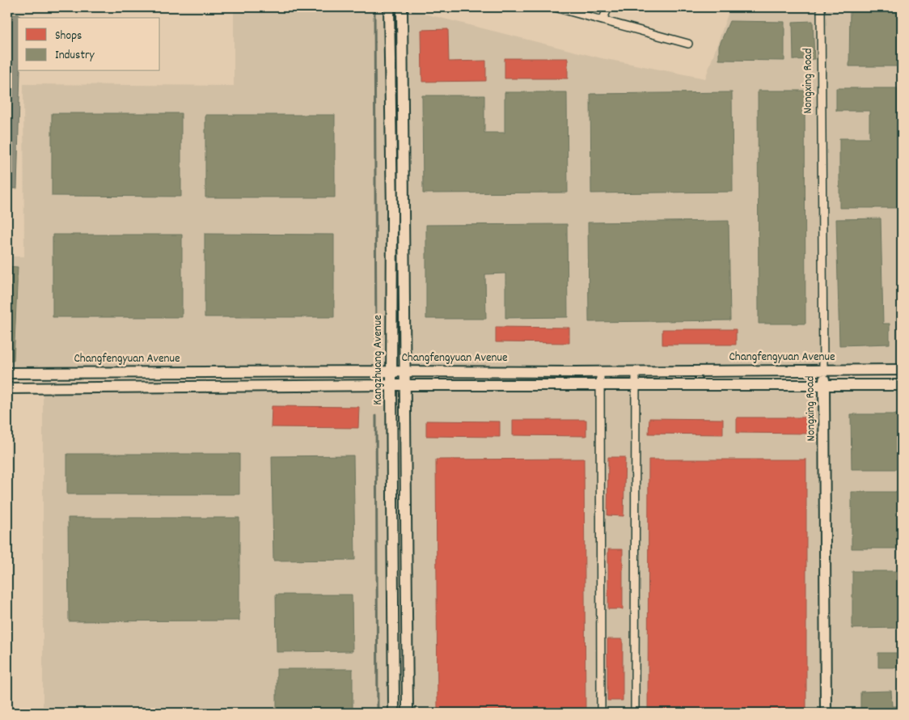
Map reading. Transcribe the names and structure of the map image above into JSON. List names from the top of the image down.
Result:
{
  "streets": {
    "main road": ["Nongxing Road", "Changfengyuan Avenue", "Kangzhuang Avenue"]
  },
  "crossings": [
    ["Nongxing Road", "Changfengyuan Avenue"],
    ["Changfengyuan Avenue", "Kangzhuang Avenue"]
  ],
  "legend": ["Shops", "Industry"]
}
